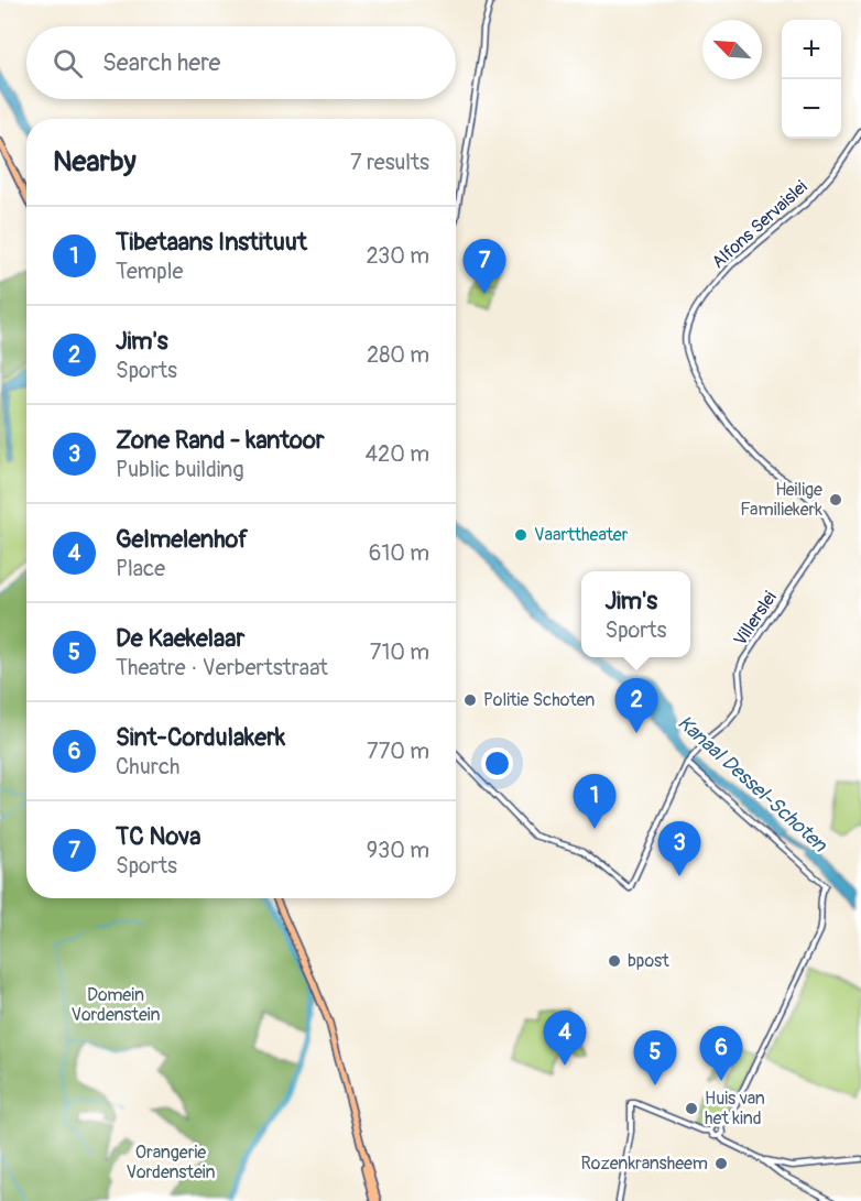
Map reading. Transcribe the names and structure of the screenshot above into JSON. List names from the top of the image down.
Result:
{
  "streets": {
    "street": ["Alfons Servaislei", "Villerslei"]
  },
  "crossings": [
    ["Alfons Servaislei", "Villerslei"]
  ],
  "water": ["Kanaal Dessel-Schoten"],
  "parks": ["Domein Vordenstein", "Orangerie Vordenstein"],
  "places": [
    "Heilige Familiekerk",
    "Vaarttheater",
    "Politie Schoten",
    "bpost",
    "Huis van het kind",
    "Rozenkransheem"
  ],
  "north": "top left",
  "page": {
    "map_buttons": ["+", "−"],
    "search": "Search here",
    "heading": ["Nearby", "7 results"],
    "list": [
      {
        "mark": "1",
        "name": "Tibetaans Instituut",
        "note": "Temple",
        "value": "230 m"
      },
      {
        "mark": "2",
        "name": "Jim's",
        "note": "Sports",
        "value": "280 m"
      },
      {
        "mark": "3",
        "name": "Zone Rand - kantoor",
        "note": "Public building",
        "value": "420 m"
      },
      {
        "mark": "4",
        "name": "Gelmelenhof",
        "note": "Place",
        "value": "610 m"
      },
      {
        "mark": "5",
        "name": "De Kaekelaar",
        "note": "Theatre · Verbertstraat",
        "value": "710 m"
      },
      {
        "mark": "6",
        "name": "Sint-Cordulakerk",
        "note": "Church",
        "value": "770 m"
      },
      {
        "mark": "7",
        "name": "TC Nova",
        "note": "Sports",
        "value": "930 m"
      }
    ],
    "pins": [
      "7",
      "2",
      "1",
      "3",
      "4",
      "6",
      "5"
    ],
    "popup": ["Jim's", "Sports"]
  }
}
